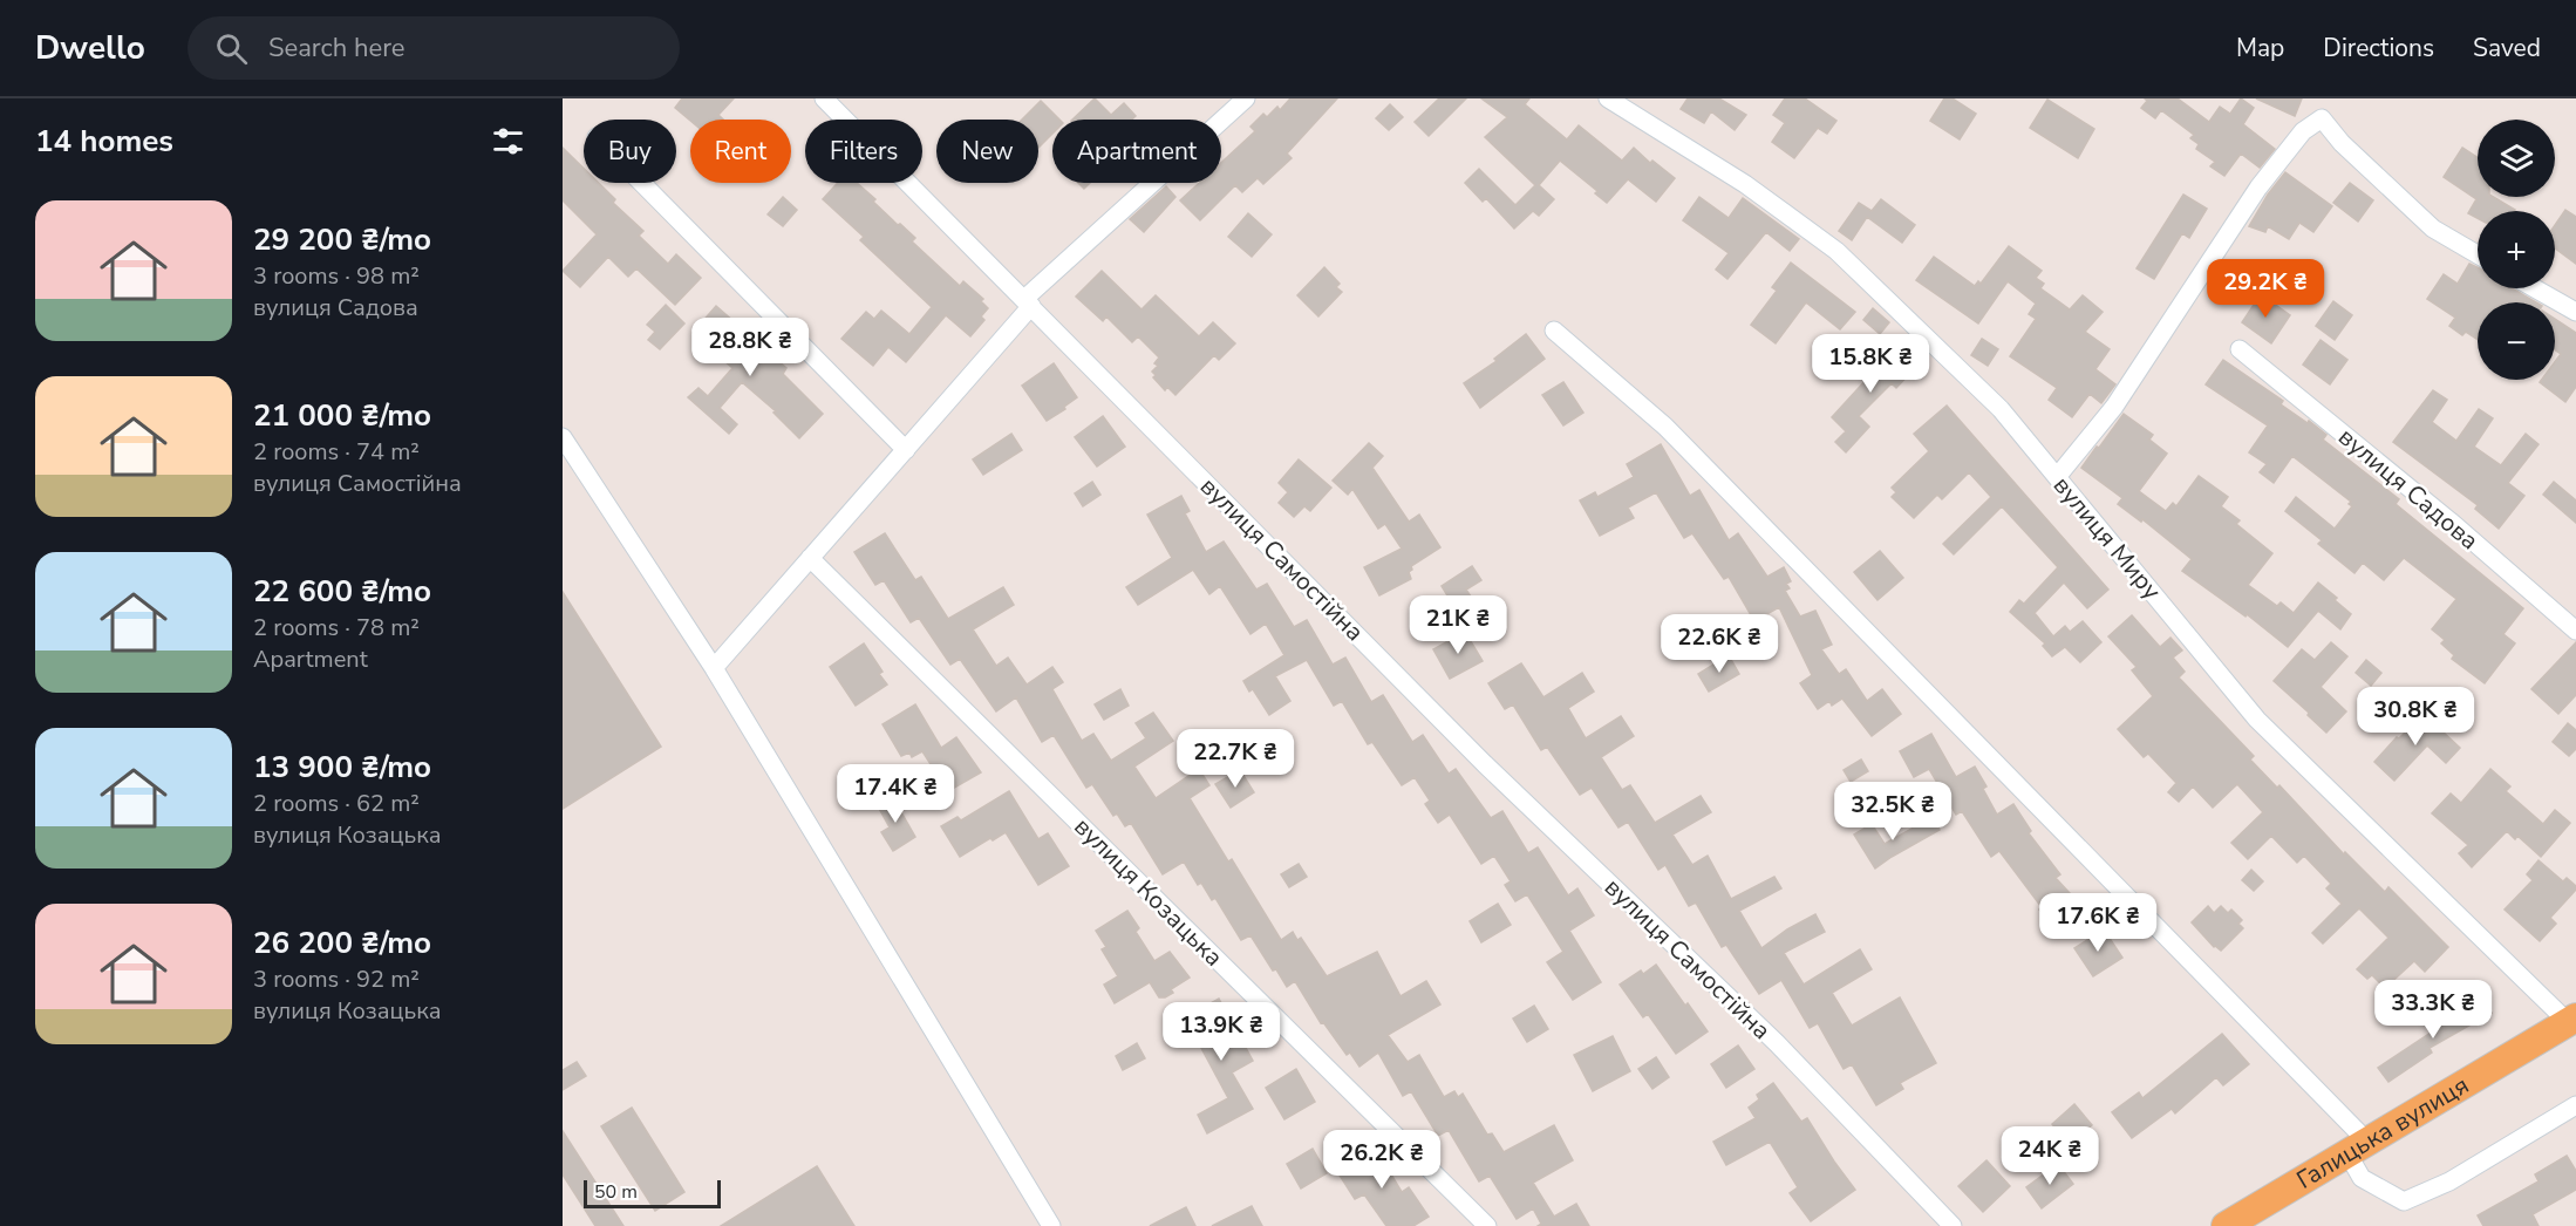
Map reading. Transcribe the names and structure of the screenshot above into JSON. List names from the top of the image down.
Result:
{
  "streets": {
    "main road": ["Галицька вулиця"],
    "street": [
      "вулиця Садова",
      "вулиця Миру",
      "вулиця Самостійна",
      "вулиця Козацька"
    ]
  },
  "crossings": [
    ["вулиця Миру", "Галицька вулиця"]
  ],
  "scale_bar": "50 m",
  "page": {
    "header": "Dwello",
    "search": "Search here",
    "nav": ["Map", "Directions", "Saved"],
    "heading": "14 homes",
    "map_buttons": ["+", "−"],
    "chip": [
      "Buy",
      "Rent",
      "Filters",
      "New",
      "Apartment"
    ],
    "list": [
      {
        "name": "29 200 ₴/mo",
        "note": "3 rooms · 98 m² · вулиця Садова"
      },
      {
        "name": "21 000 ₴/mo",
        "note": "2 rooms · 74 m² · вулиця Самостійна"
      },
      {
        "name": "22 600 ₴/mo",
        "note": "2 rooms · 78 m² · Apartment"
      },
      {
        "name": "13 900 ₴/mo",
        "note": "2 rooms · 62 m² · вулиця Козацька"
      },
      {
        "name": "26 200 ₴/mo",
        "note": "3 rooms · 92 m² · вулиця Козацька"
      }
    ],
    "price": [
      "29.2K ₴",
      "28.8K ₴",
      "15.8K ₴",
      "21K ₴",
      "22.6K ₴",
      "30.8K ₴",
      "22.7K ₴",
      "17.4K ₴",
      "32.5K ₴",
      "17.6K ₴",
      "33.3K ₴",
      "13.9K ₴",
      "24K ₴",
      "26.2K ₴"
    ],
    "scale": "50 m"
  }
}
